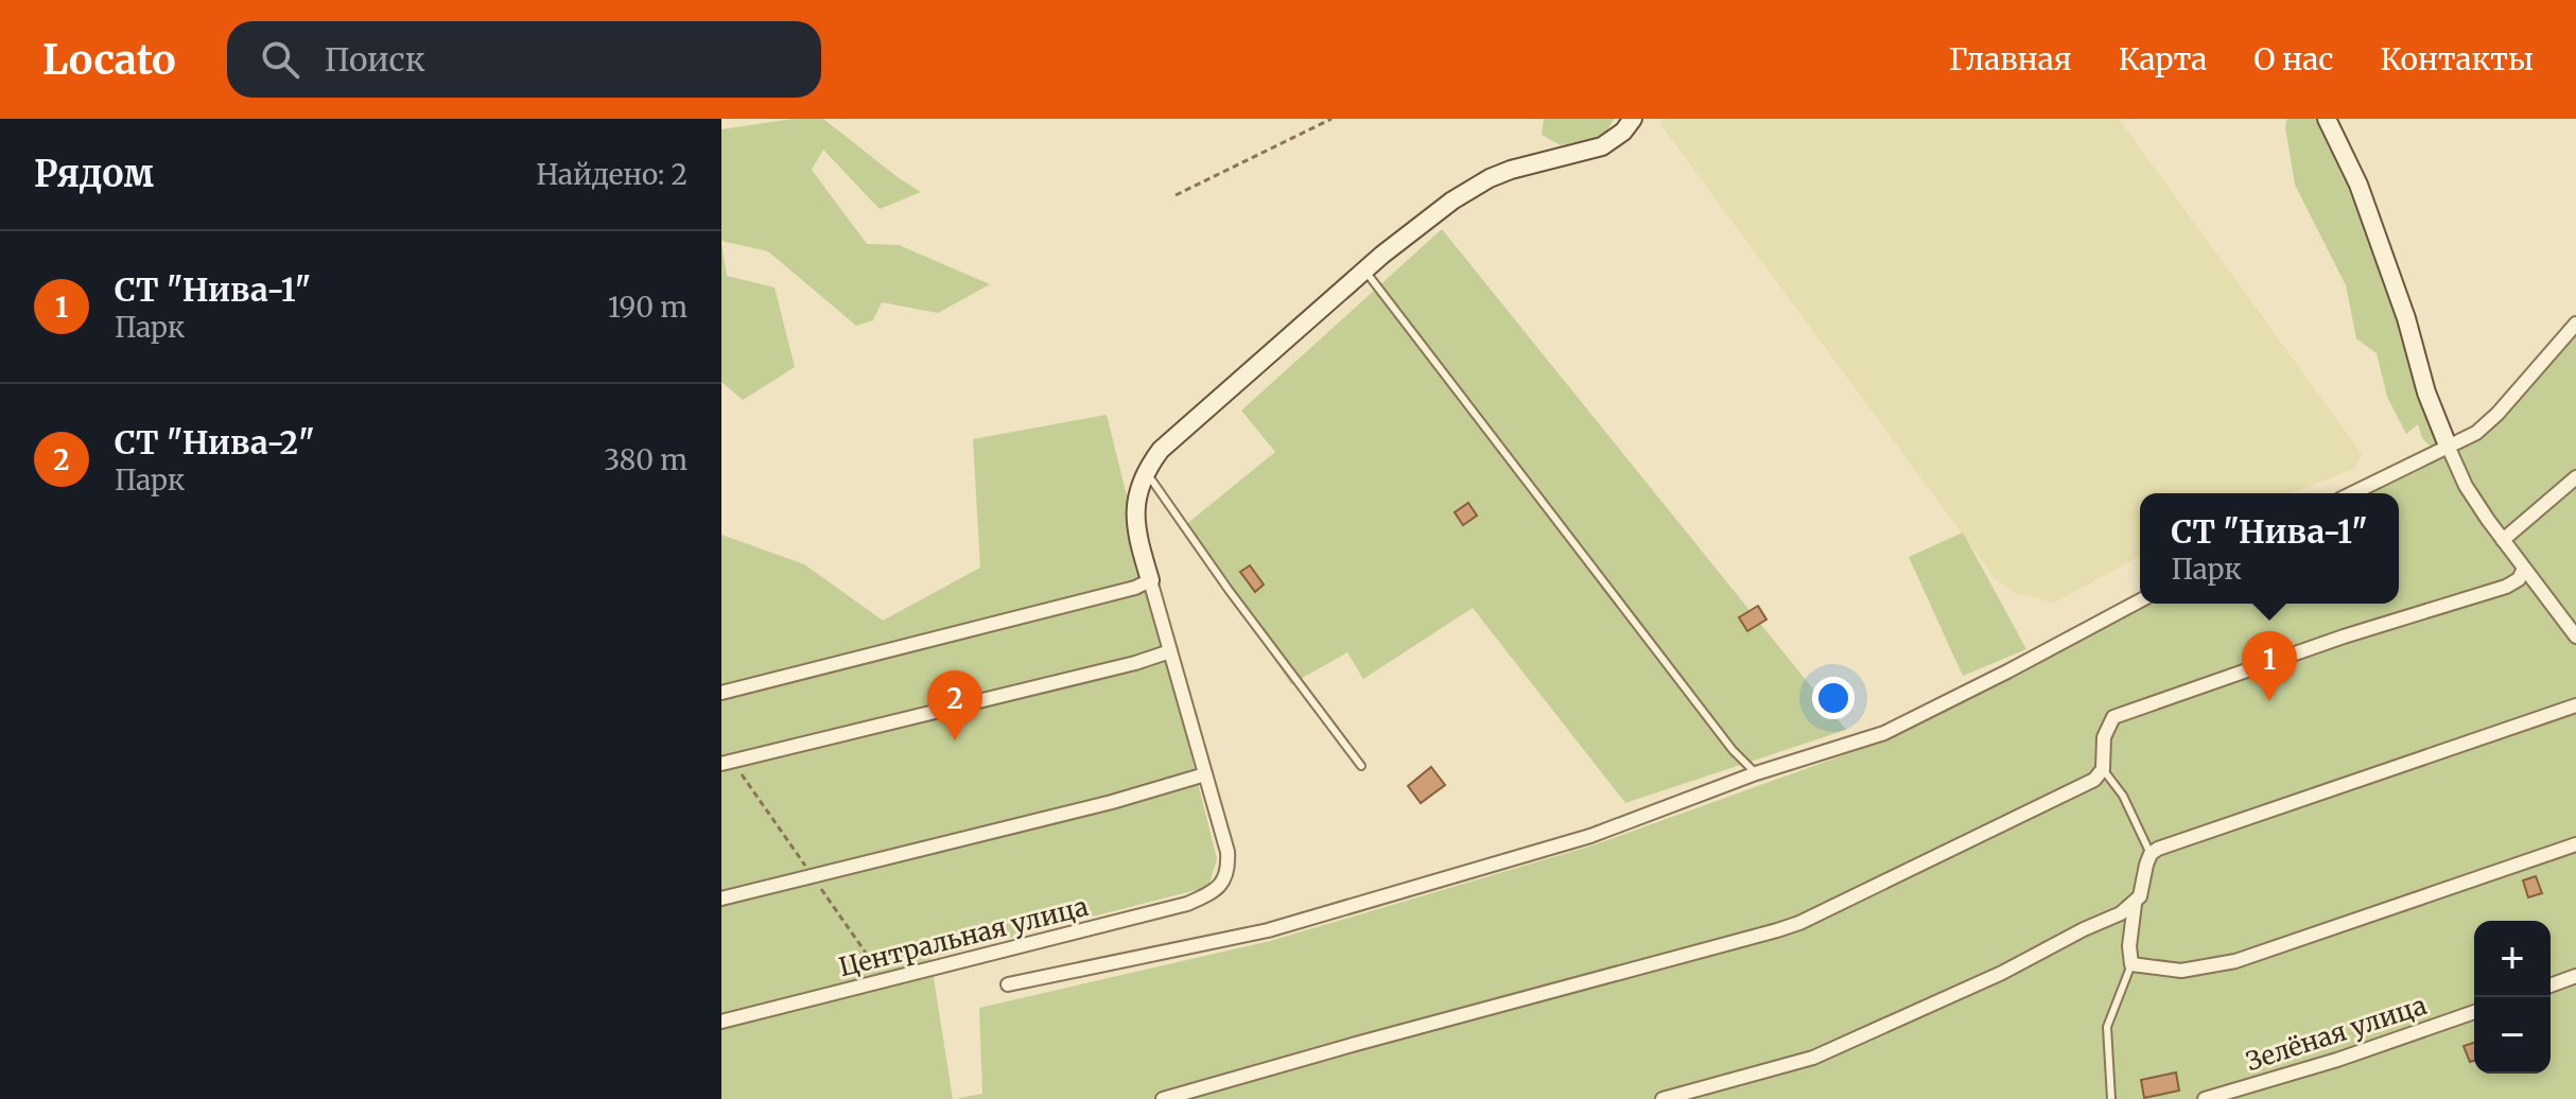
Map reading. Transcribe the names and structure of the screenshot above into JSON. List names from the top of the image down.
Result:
{
  "streets": {
    "street": ["Центральная улица", "Зелёная улица"]
  },
  "page": {
    "header": "Locato",
    "search": "Поиск",
    "nav": [
      "Главная",
      "Карта",
      "О нас",
      "Контакты"
    ],
    "heading": ["Рядом", "Найдено: 2"],
    "list": [
      {
        "mark": "1",
        "name": "СТ \"Нива-1\"",
        "note": "Парк",
        "value": "190 m"
      },
      {
        "mark": "2",
        "name": "СТ \"Нива-2\"",
        "note": "Парк",
        "value": "380 m"
      }
    ],
    "popup": ["СТ \"Нива-1\"", "Парк"],
    "pins": ["1", "2"],
    "map_buttons": ["+", "−"]
  }
}
